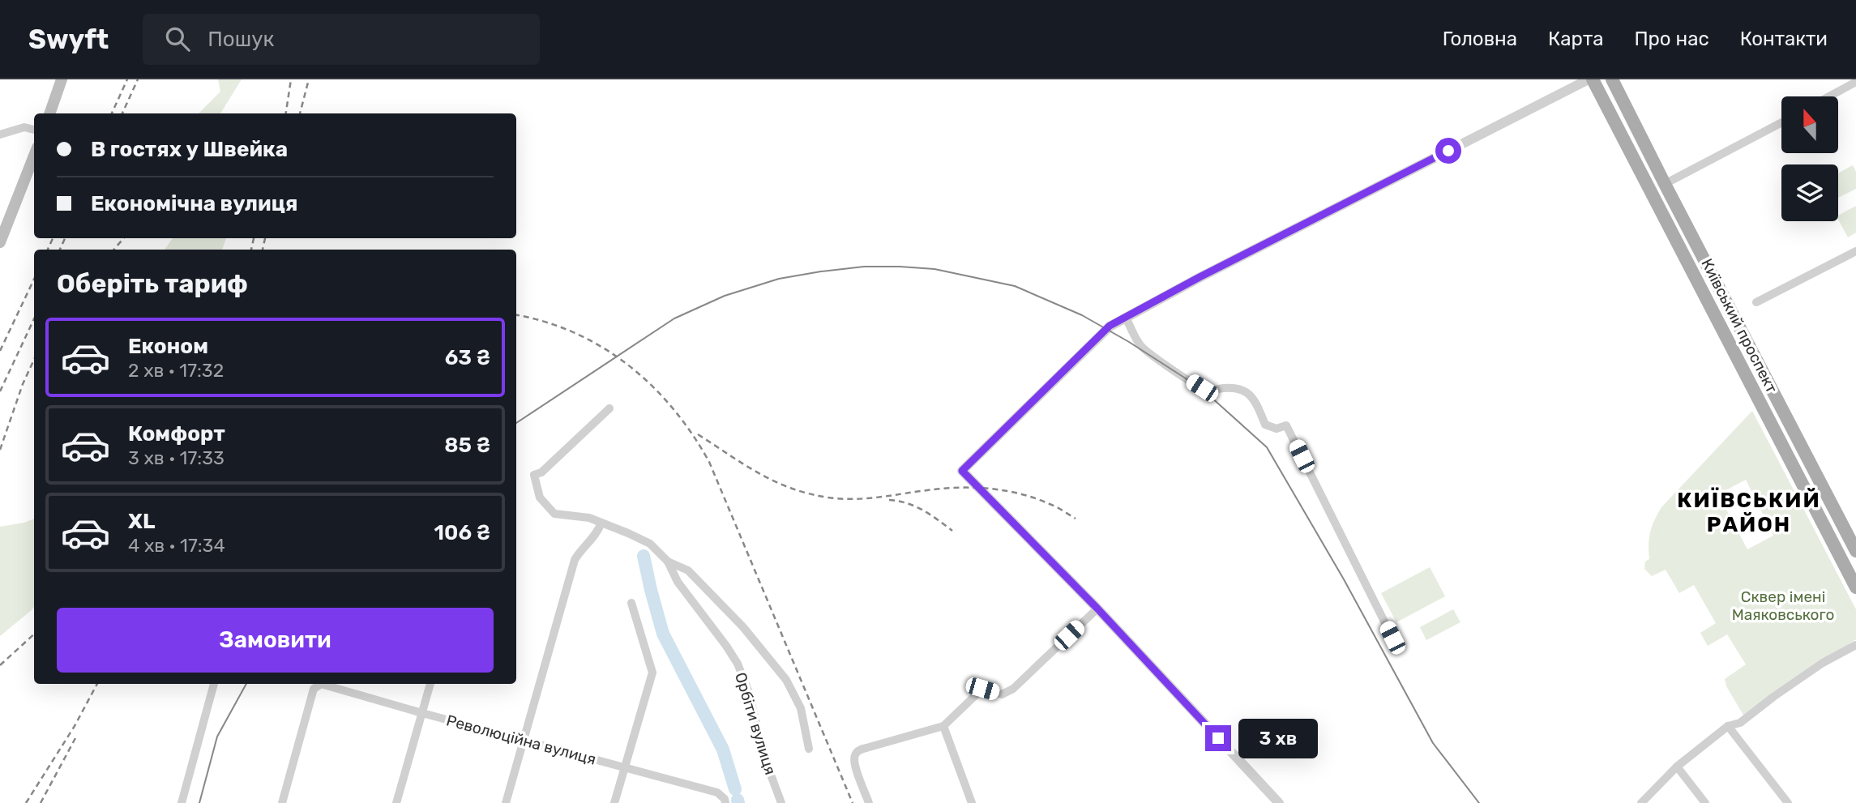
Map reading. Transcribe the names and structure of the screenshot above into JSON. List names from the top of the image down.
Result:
{
  "streets": {
    "main road": ["Київський проспект"],
    "street": ["Орбіти вулиця", "Революційна вулиця"]
  },
  "districts": ["КИЇВСЬКИЙ РАЙОН"],
  "parks": ["Сквер імені Маяковського"],
  "north": "top",
  "page": {
    "header": "Swyft",
    "search": "Пошук",
    "nav": [
      "Головна",
      "Карта",
      "Про нас",
      "Контакти"
    ],
    "banner": ["В гостях у Швейка", "Економічна вулиця"],
    "heading": "Оберіть тариф",
    "list": [
      {
        "name": "Економ",
        "note": "2 хв · 17:32",
        "value": "63 ₴"
      },
      {
        "name": "Комфорт",
        "note": "3 хв · 17:33",
        "value": "85 ₴"
      },
      {
        "name": "XL",
        "note": "4 хв · 17:34",
        "value": "106 ₴"
      }
    ],
    "buttons": "Замовити",
    "bubble": "3 хв"
  }
}
